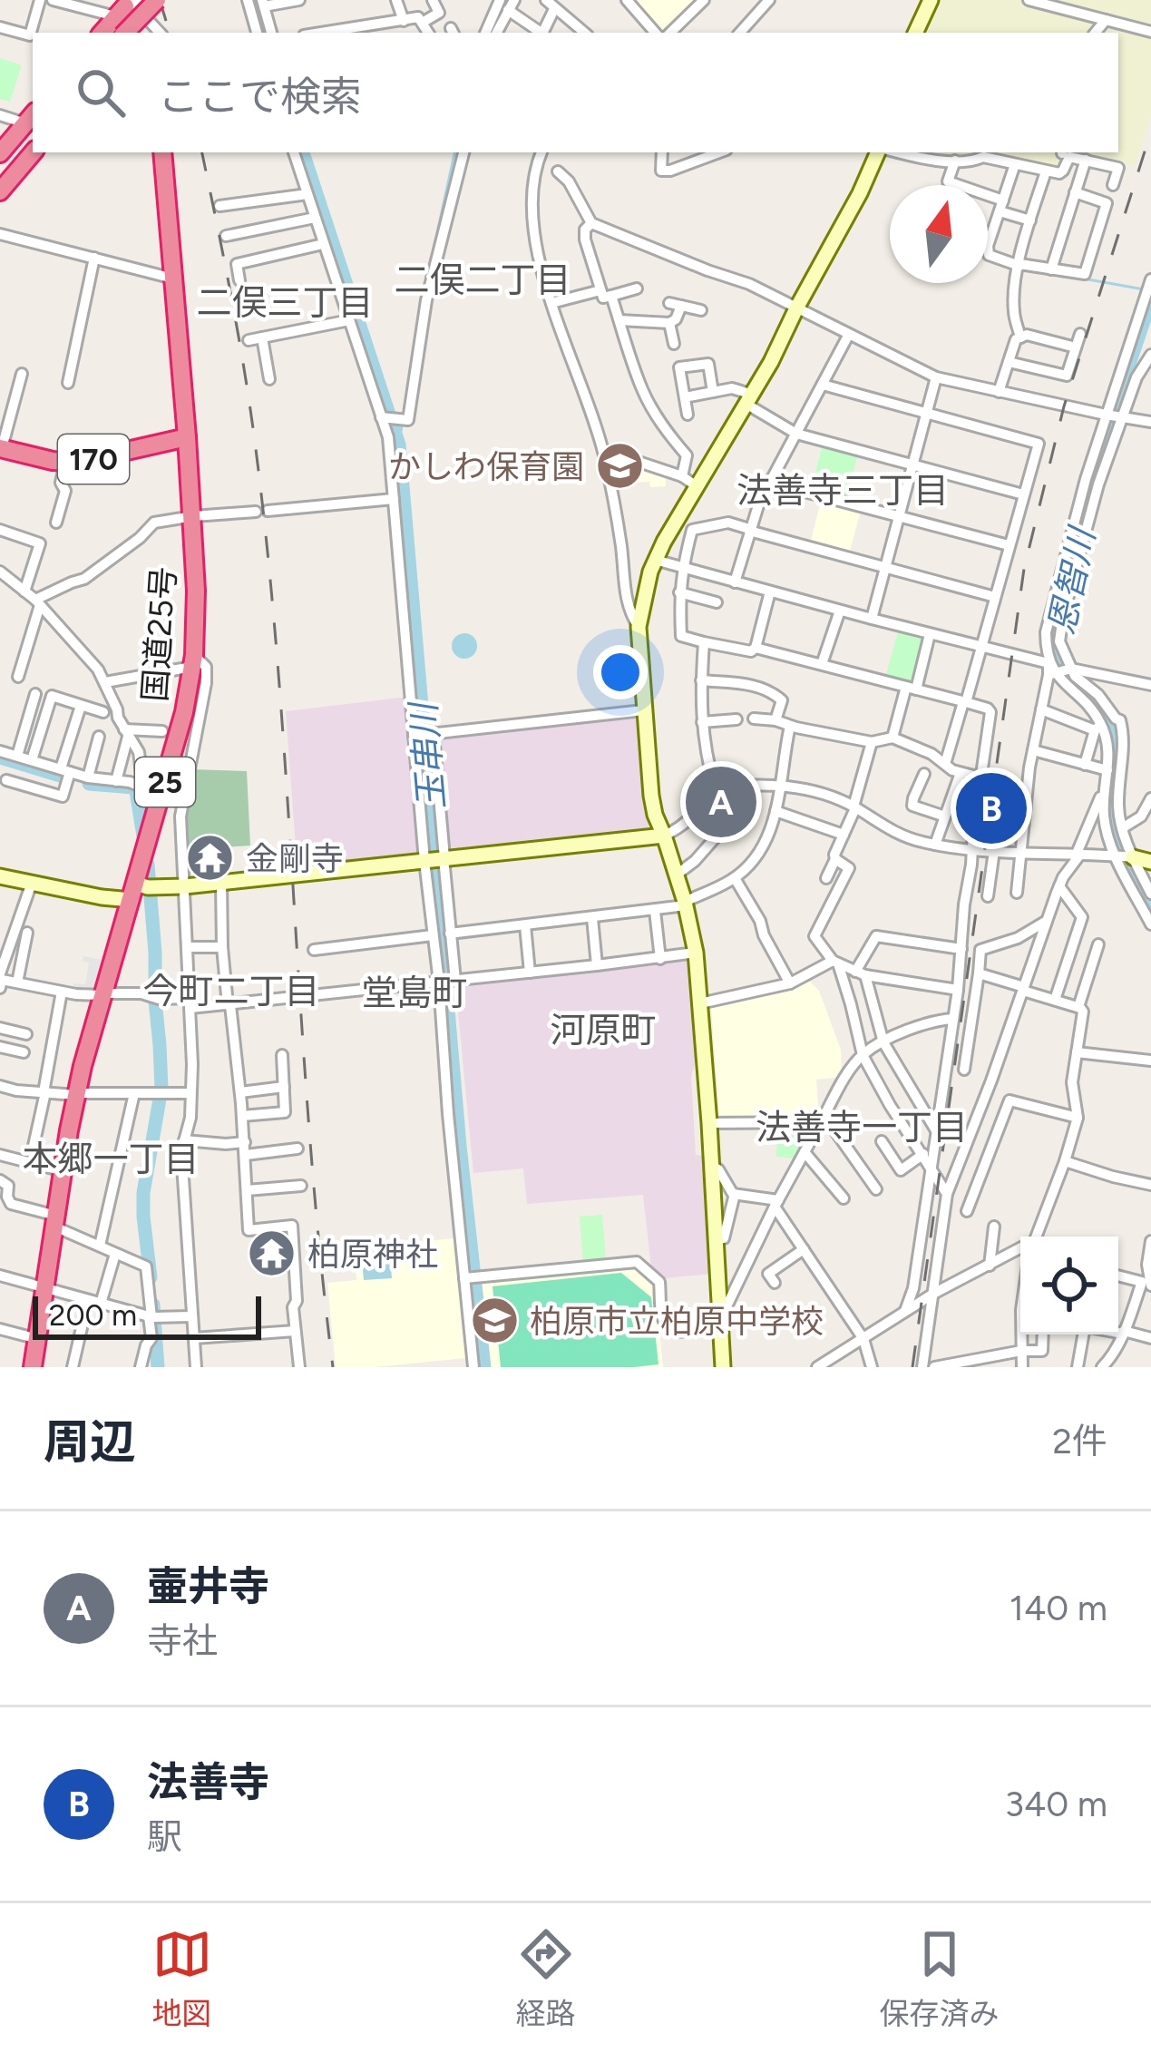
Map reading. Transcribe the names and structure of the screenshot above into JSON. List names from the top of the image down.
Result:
{
  "streets": {
    "highway": ["170", "国道25号", "25"]
  },
  "crossings": [
    ["170", "国道25号"]
  ],
  "districts": [
    "二俣二丁目",
    "二俣三丁目",
    "法善寺三丁目",
    "今町二丁目",
    "堂島町",
    "河原町",
    "法善寺一丁目",
    "本郷一丁目"
  ],
  "water": ["恩智川", "玉串川"],
  "places": {
    "school or university": ["かしわ保育園", "柏原市立柏原中学校"],
    "temple": ["金剛寺", "柏原神社"]
  },
  "scale_bar": "200 m",
  "north": "top",
  "page": {
    "search": "ここで検索",
    "pins": ["A", "B"],
    "scale": "200 m",
    "heading": ["周辺", "2件"],
    "list": [
      {
        "mark": "A",
        "name": "壷井寺",
        "note": "寺社",
        "value": "140 m"
      },
      {
        "mark": "B",
        "name": "法善寺",
        "note": "駅",
        "value": "340 m"
      }
    ],
    "nav": ["地図", "経路", "保存済み"]
  }
}
